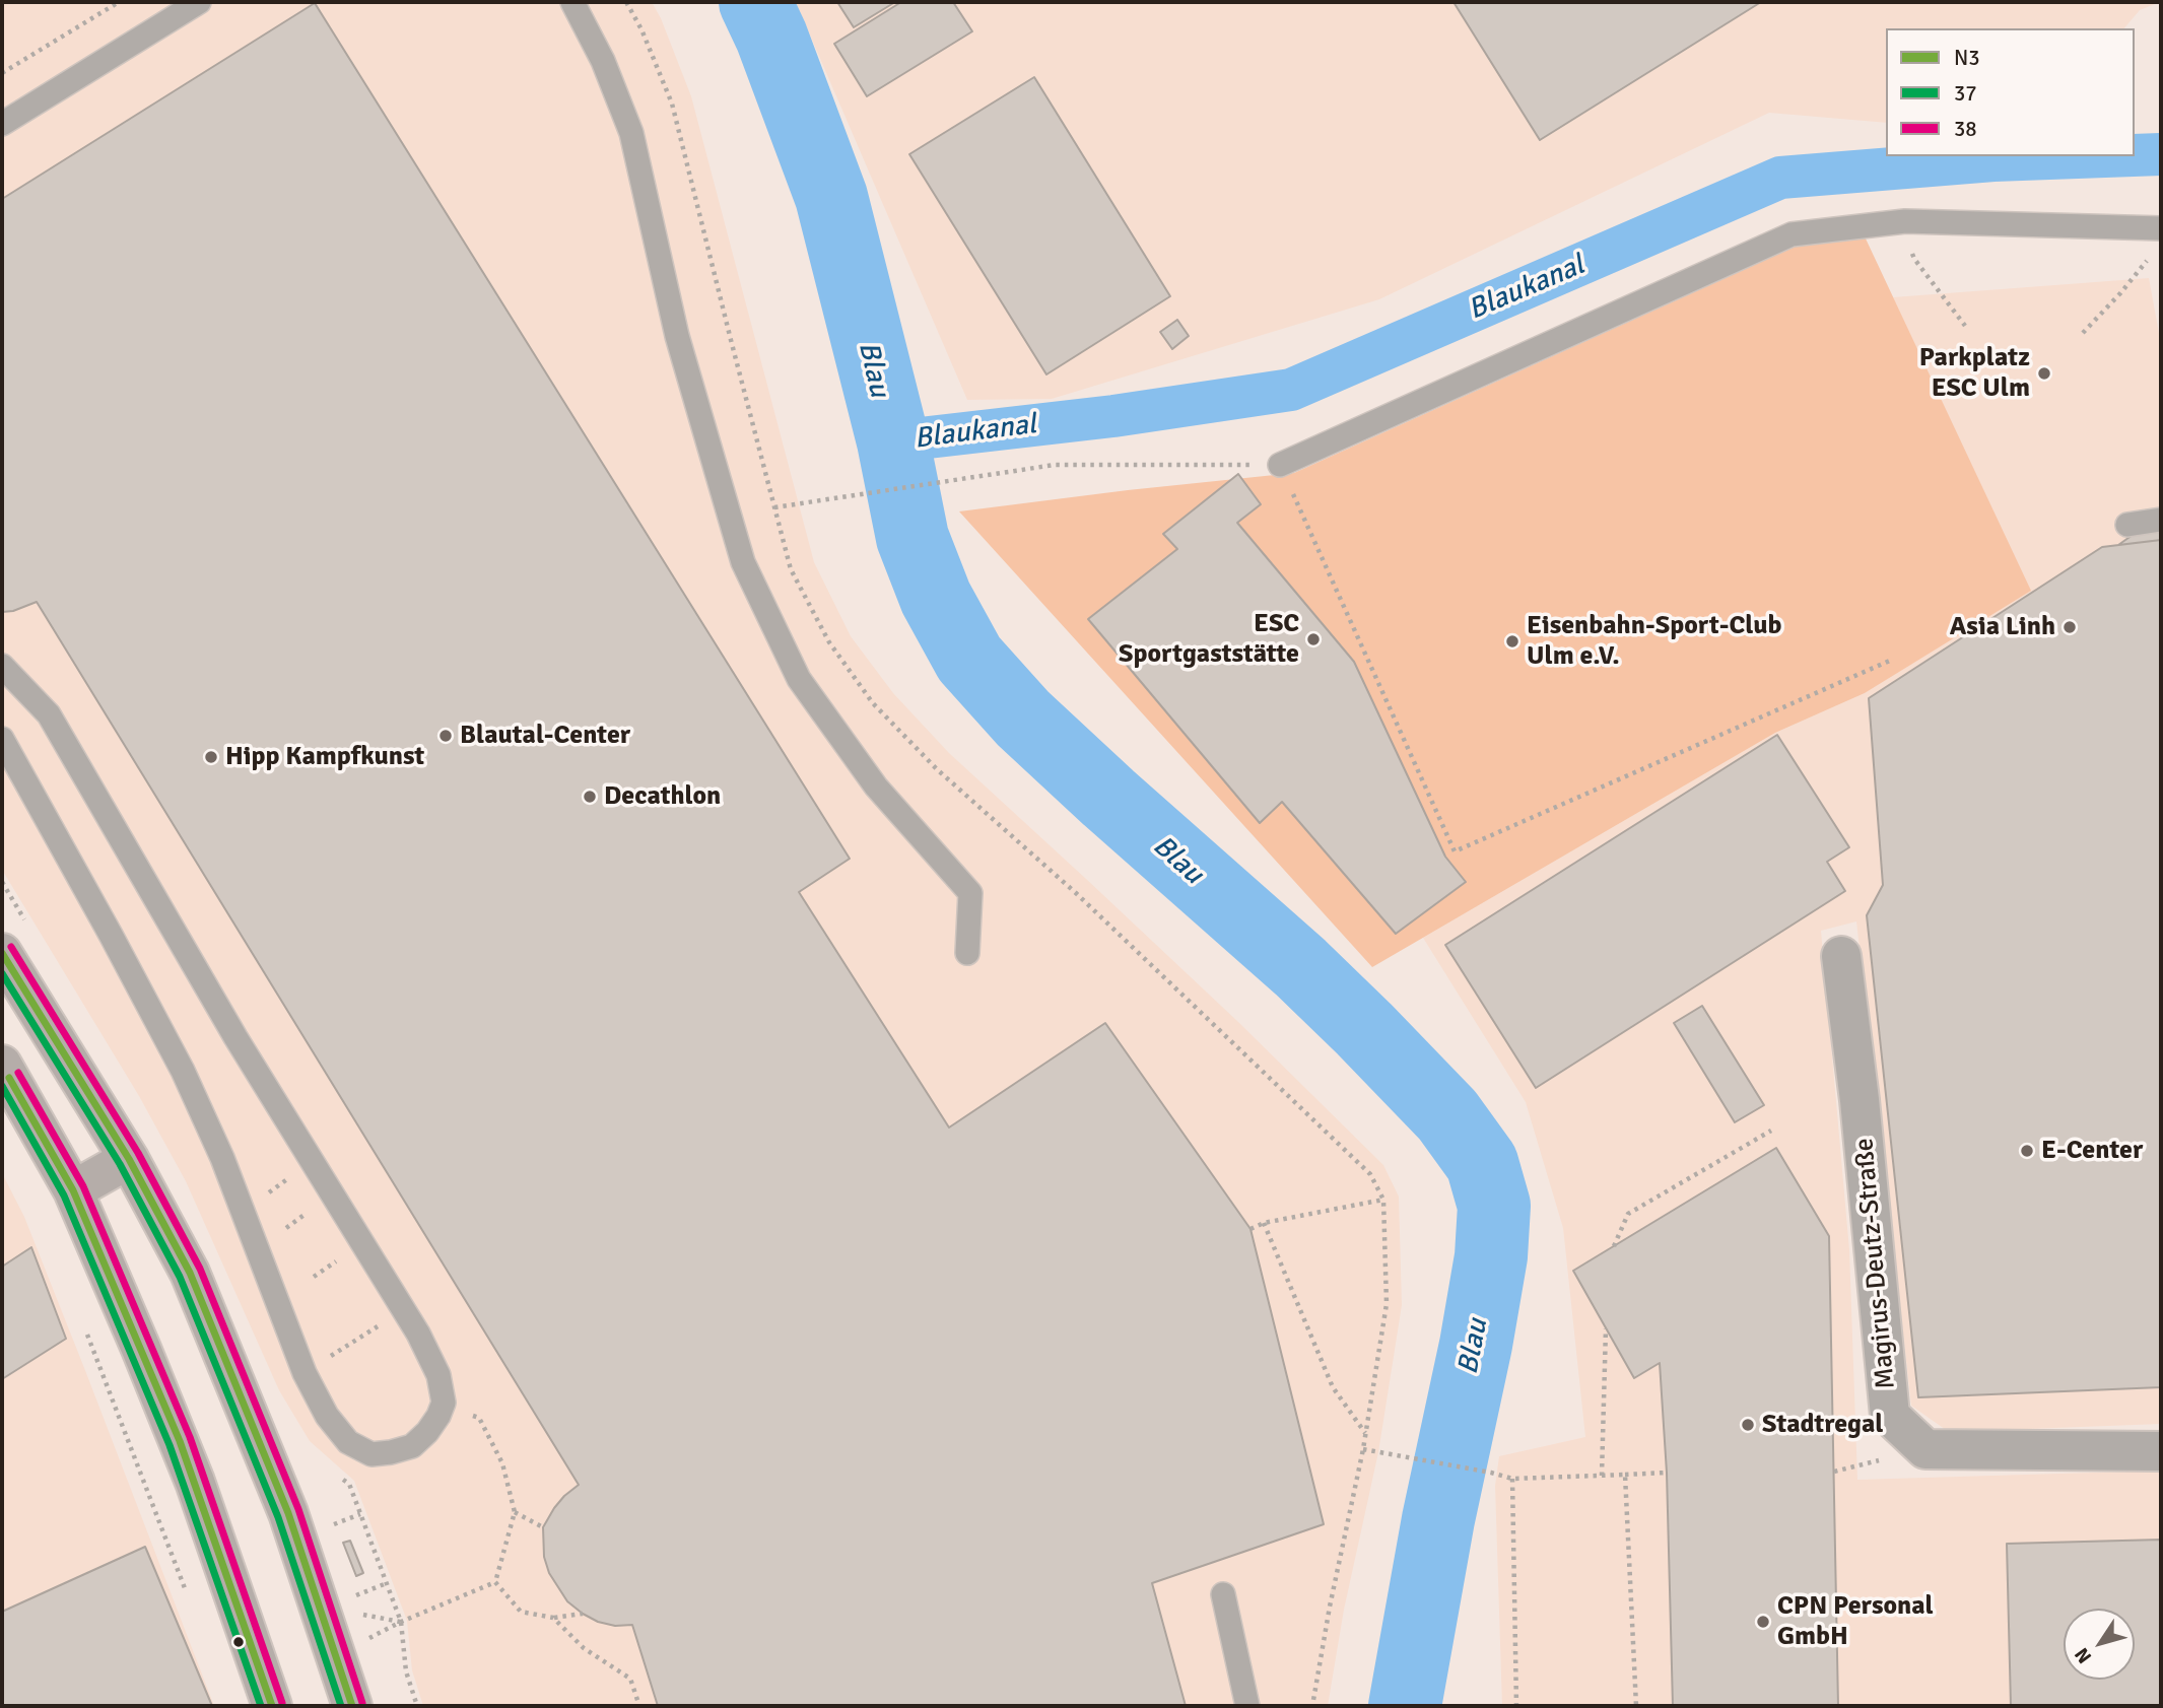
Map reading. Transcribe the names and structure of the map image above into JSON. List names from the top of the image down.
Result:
{
  "streets": {
    "street": ["Magirus-Deutz-Straße"]
  },
  "water": ["Blaukanal", "Blau"],
  "places": [
    "Parkplatz ESC Ulm",
    "Asia Linh",
    "ESC Sportgaststätte",
    "Eisenbahn-Sport-Club Ulm e.V.",
    "Blautal-Center",
    "Hipp Kampfkunst",
    "Decathlon",
    "E-Center",
    "Stadtregal",
    "CPN Personal GmbH"
  ],
  "lines": ["transit line 38", "transit line N3", "transit line 37"],
  "legend": ["N3", "37", "38"],
  "north": "bottom left"
}
